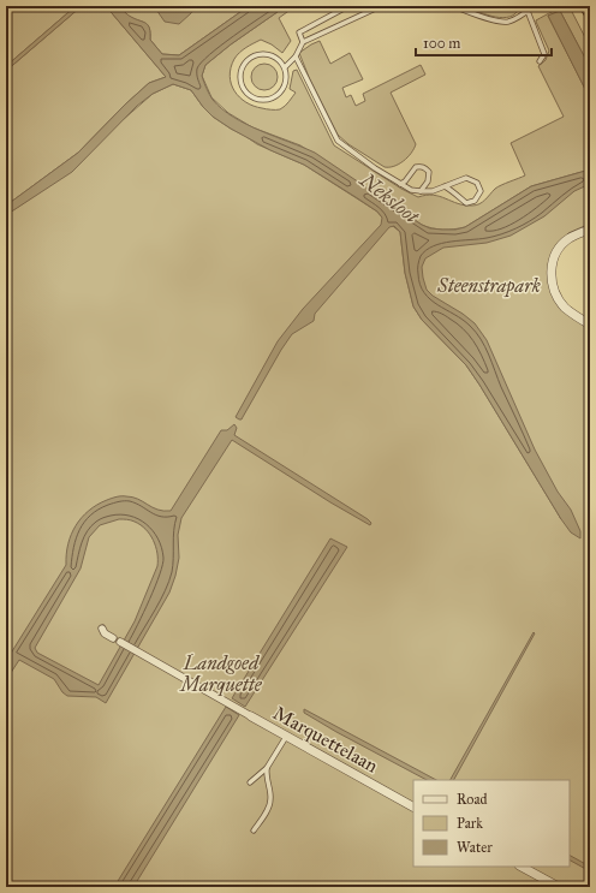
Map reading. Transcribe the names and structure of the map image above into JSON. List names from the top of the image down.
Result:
{
  "streets": {
    "street": ["Marquettelaan"]
  },
  "water": ["Neksloot"],
  "parks": ["Steenstrapark", "Landgoed Marquette"],
  "legend": ["Road", "Park", "Water"],
  "scale_bar": "100 m"
}
